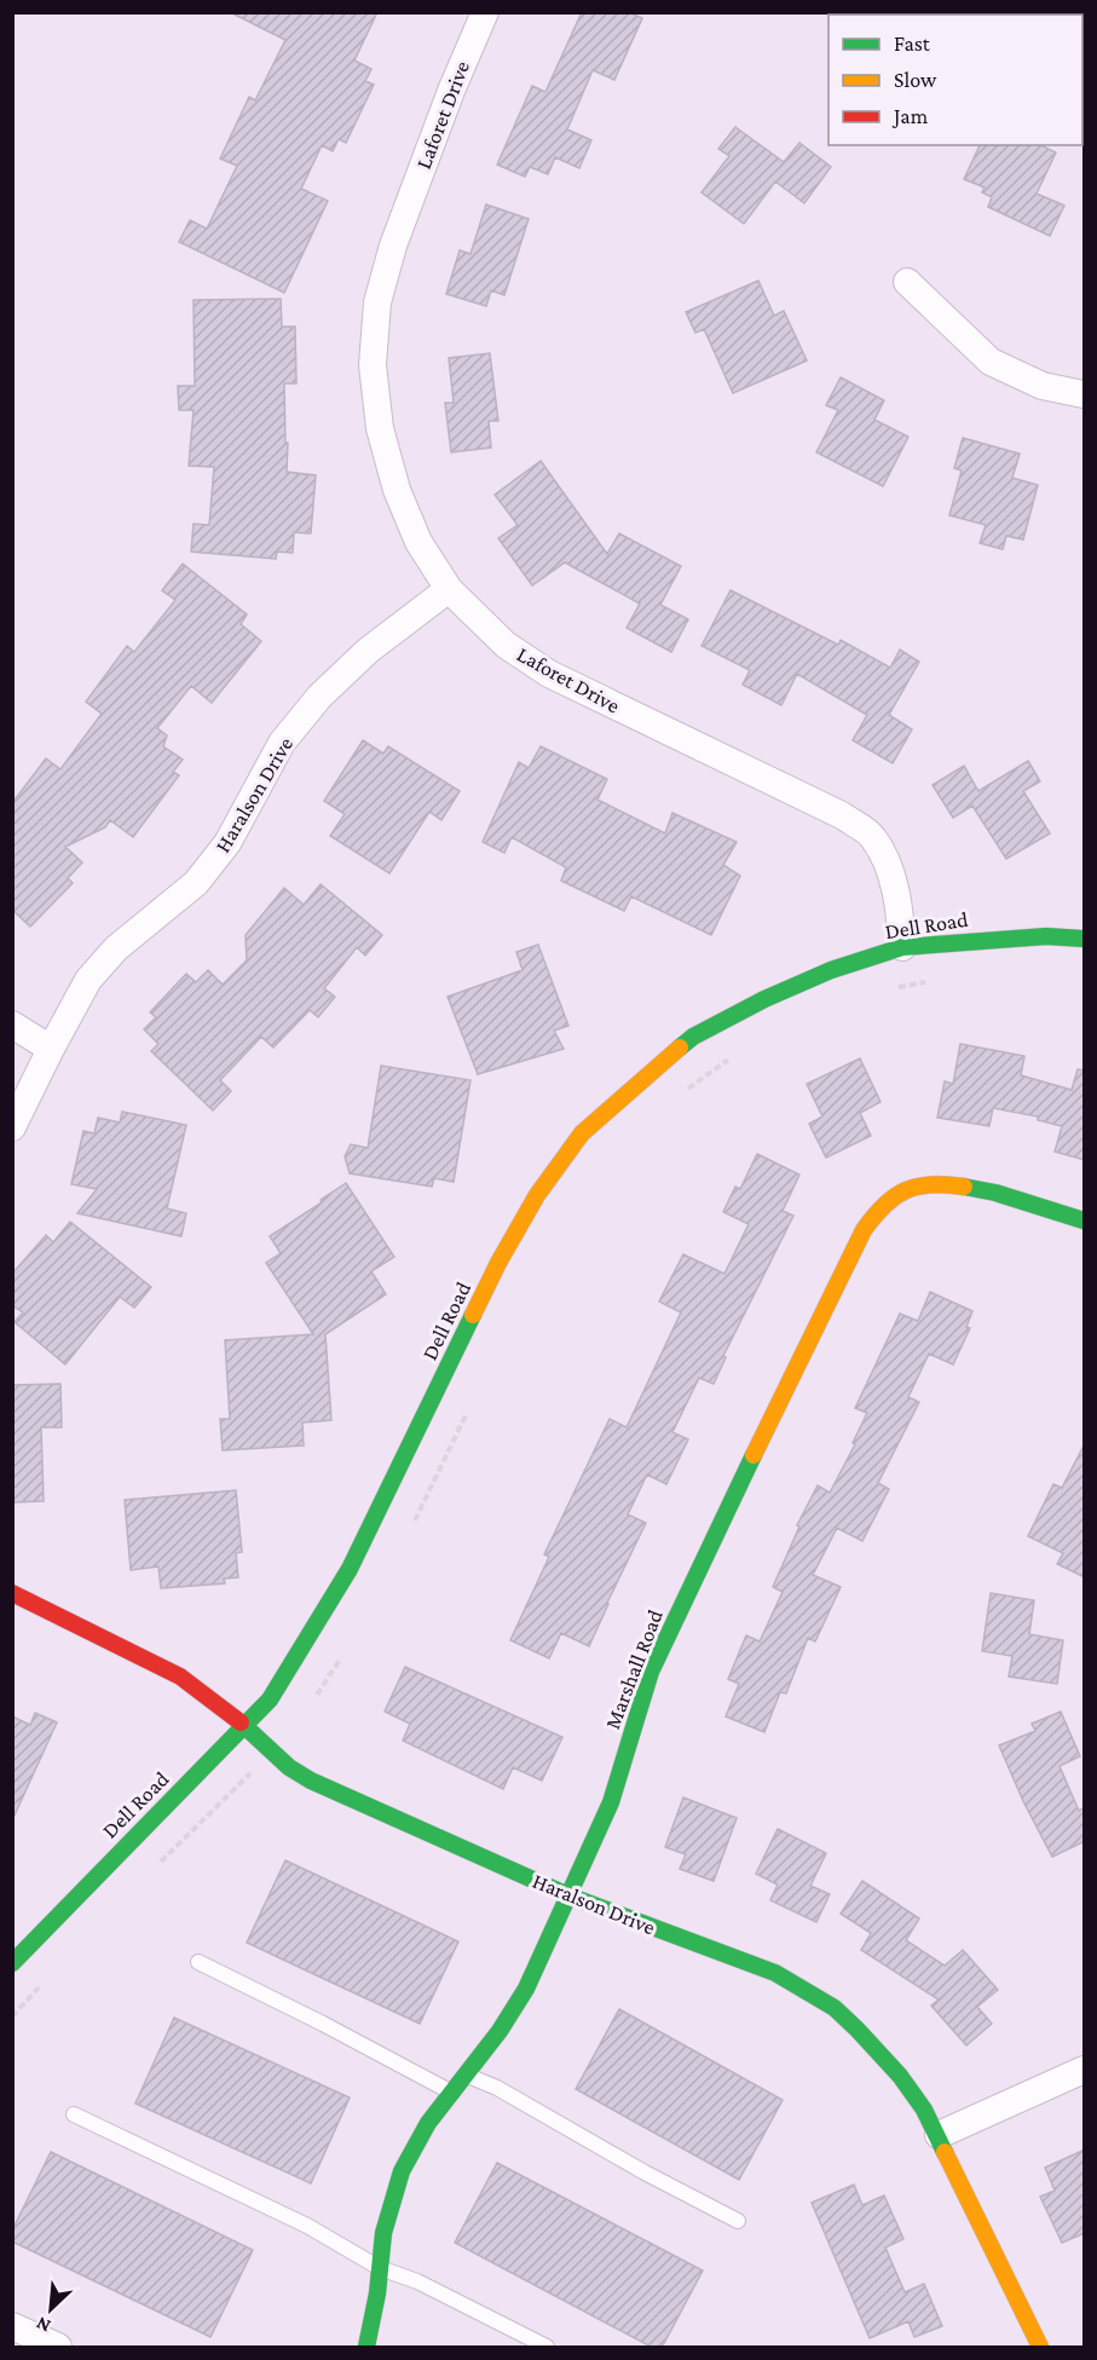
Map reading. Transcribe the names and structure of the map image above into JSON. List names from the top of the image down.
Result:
{
  "streets": {
    "street": [
      "Laforet Drive",
      "Haralson Drive",
      "Dell Road",
      "Marshall Road"
    ]
  },
  "crossings": [
    ["Laforet Drive", "Haralson Drive"],
    ["Laforet Drive", "Dell Road"],
    ["Haralson Drive", "Dell Road"],
    ["Haralson Drive", "Marshall Road"]
  ],
  "legend": ["Fast", "Slow", "Jam"],
  "north": "bottom left"
}
